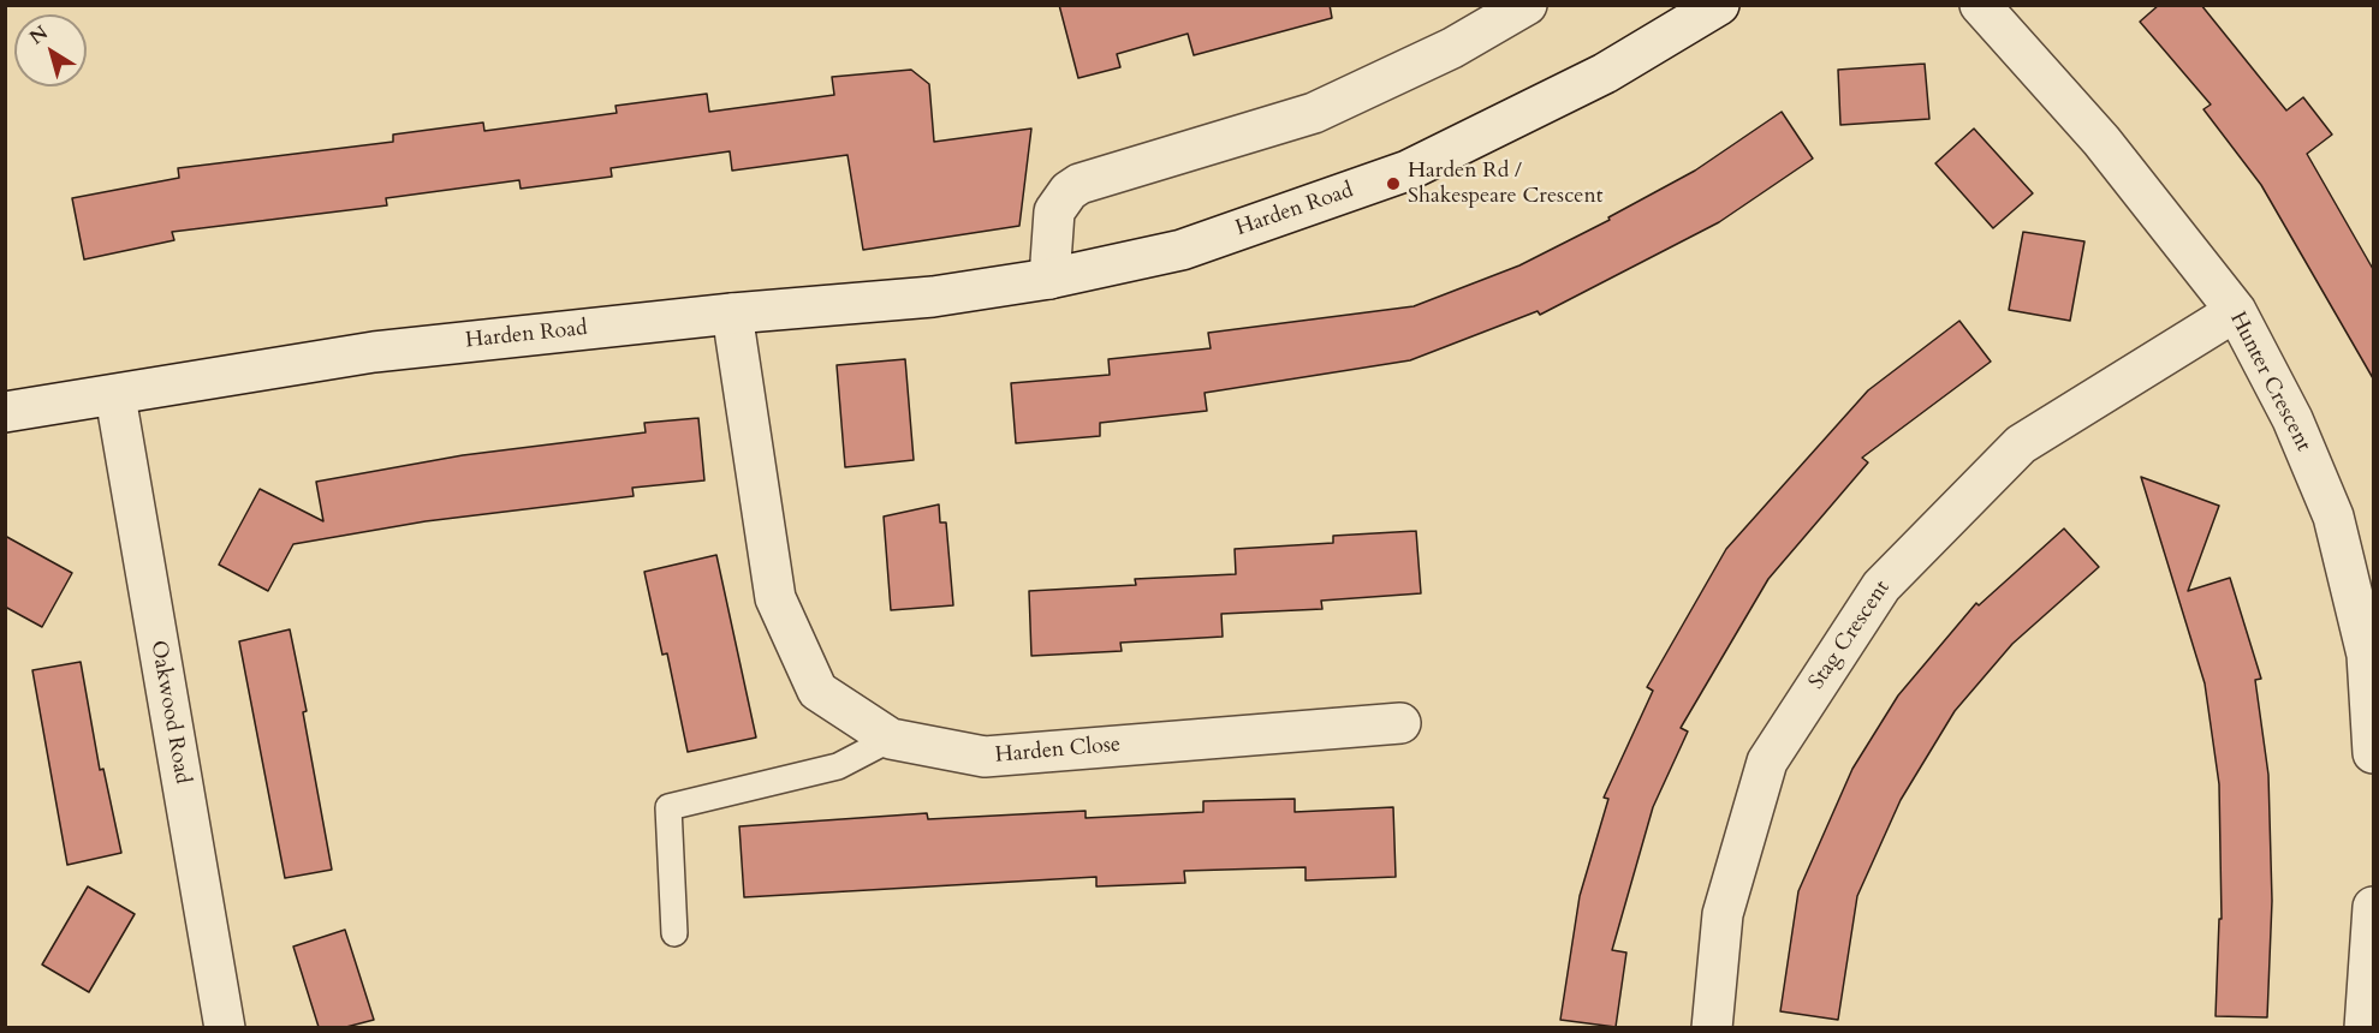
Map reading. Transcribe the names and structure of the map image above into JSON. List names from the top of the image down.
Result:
{
  "streets": {
    "street": [
      "Harden Road",
      "Hunter Crescent",
      "Stag Crescent",
      "Oakwood Road",
      "Harden Close"
    ]
  },
  "crossings": [
    ["Harden Road", "Oakwood Road"],
    ["Harden Road", "Harden Close"],
    ["Hunter Crescent", "Stag Crescent"]
  ],
  "places": ["Harden Rd / Shakespeare Crescent"],
  "north": "top left"
}
